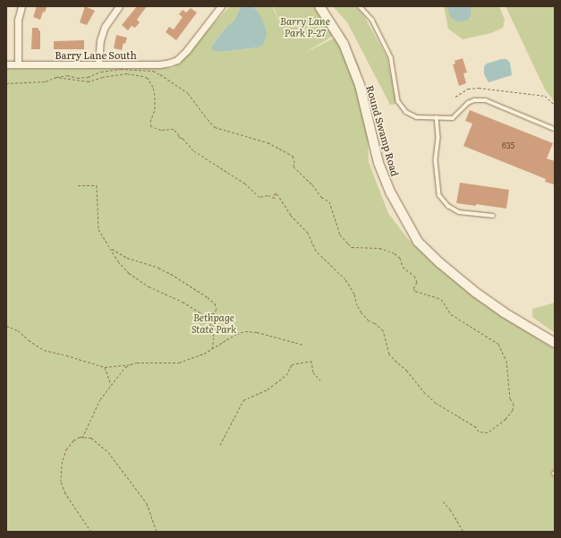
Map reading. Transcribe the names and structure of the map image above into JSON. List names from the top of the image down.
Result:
{
  "streets": {
    "main road": ["Round Swamp Road"],
    "street": ["Barry Lane South"]
  },
  "parks": ["Barry Lane Park P-27", "Bethpage State Park"],
  "house_numbers": ["635"]
}
